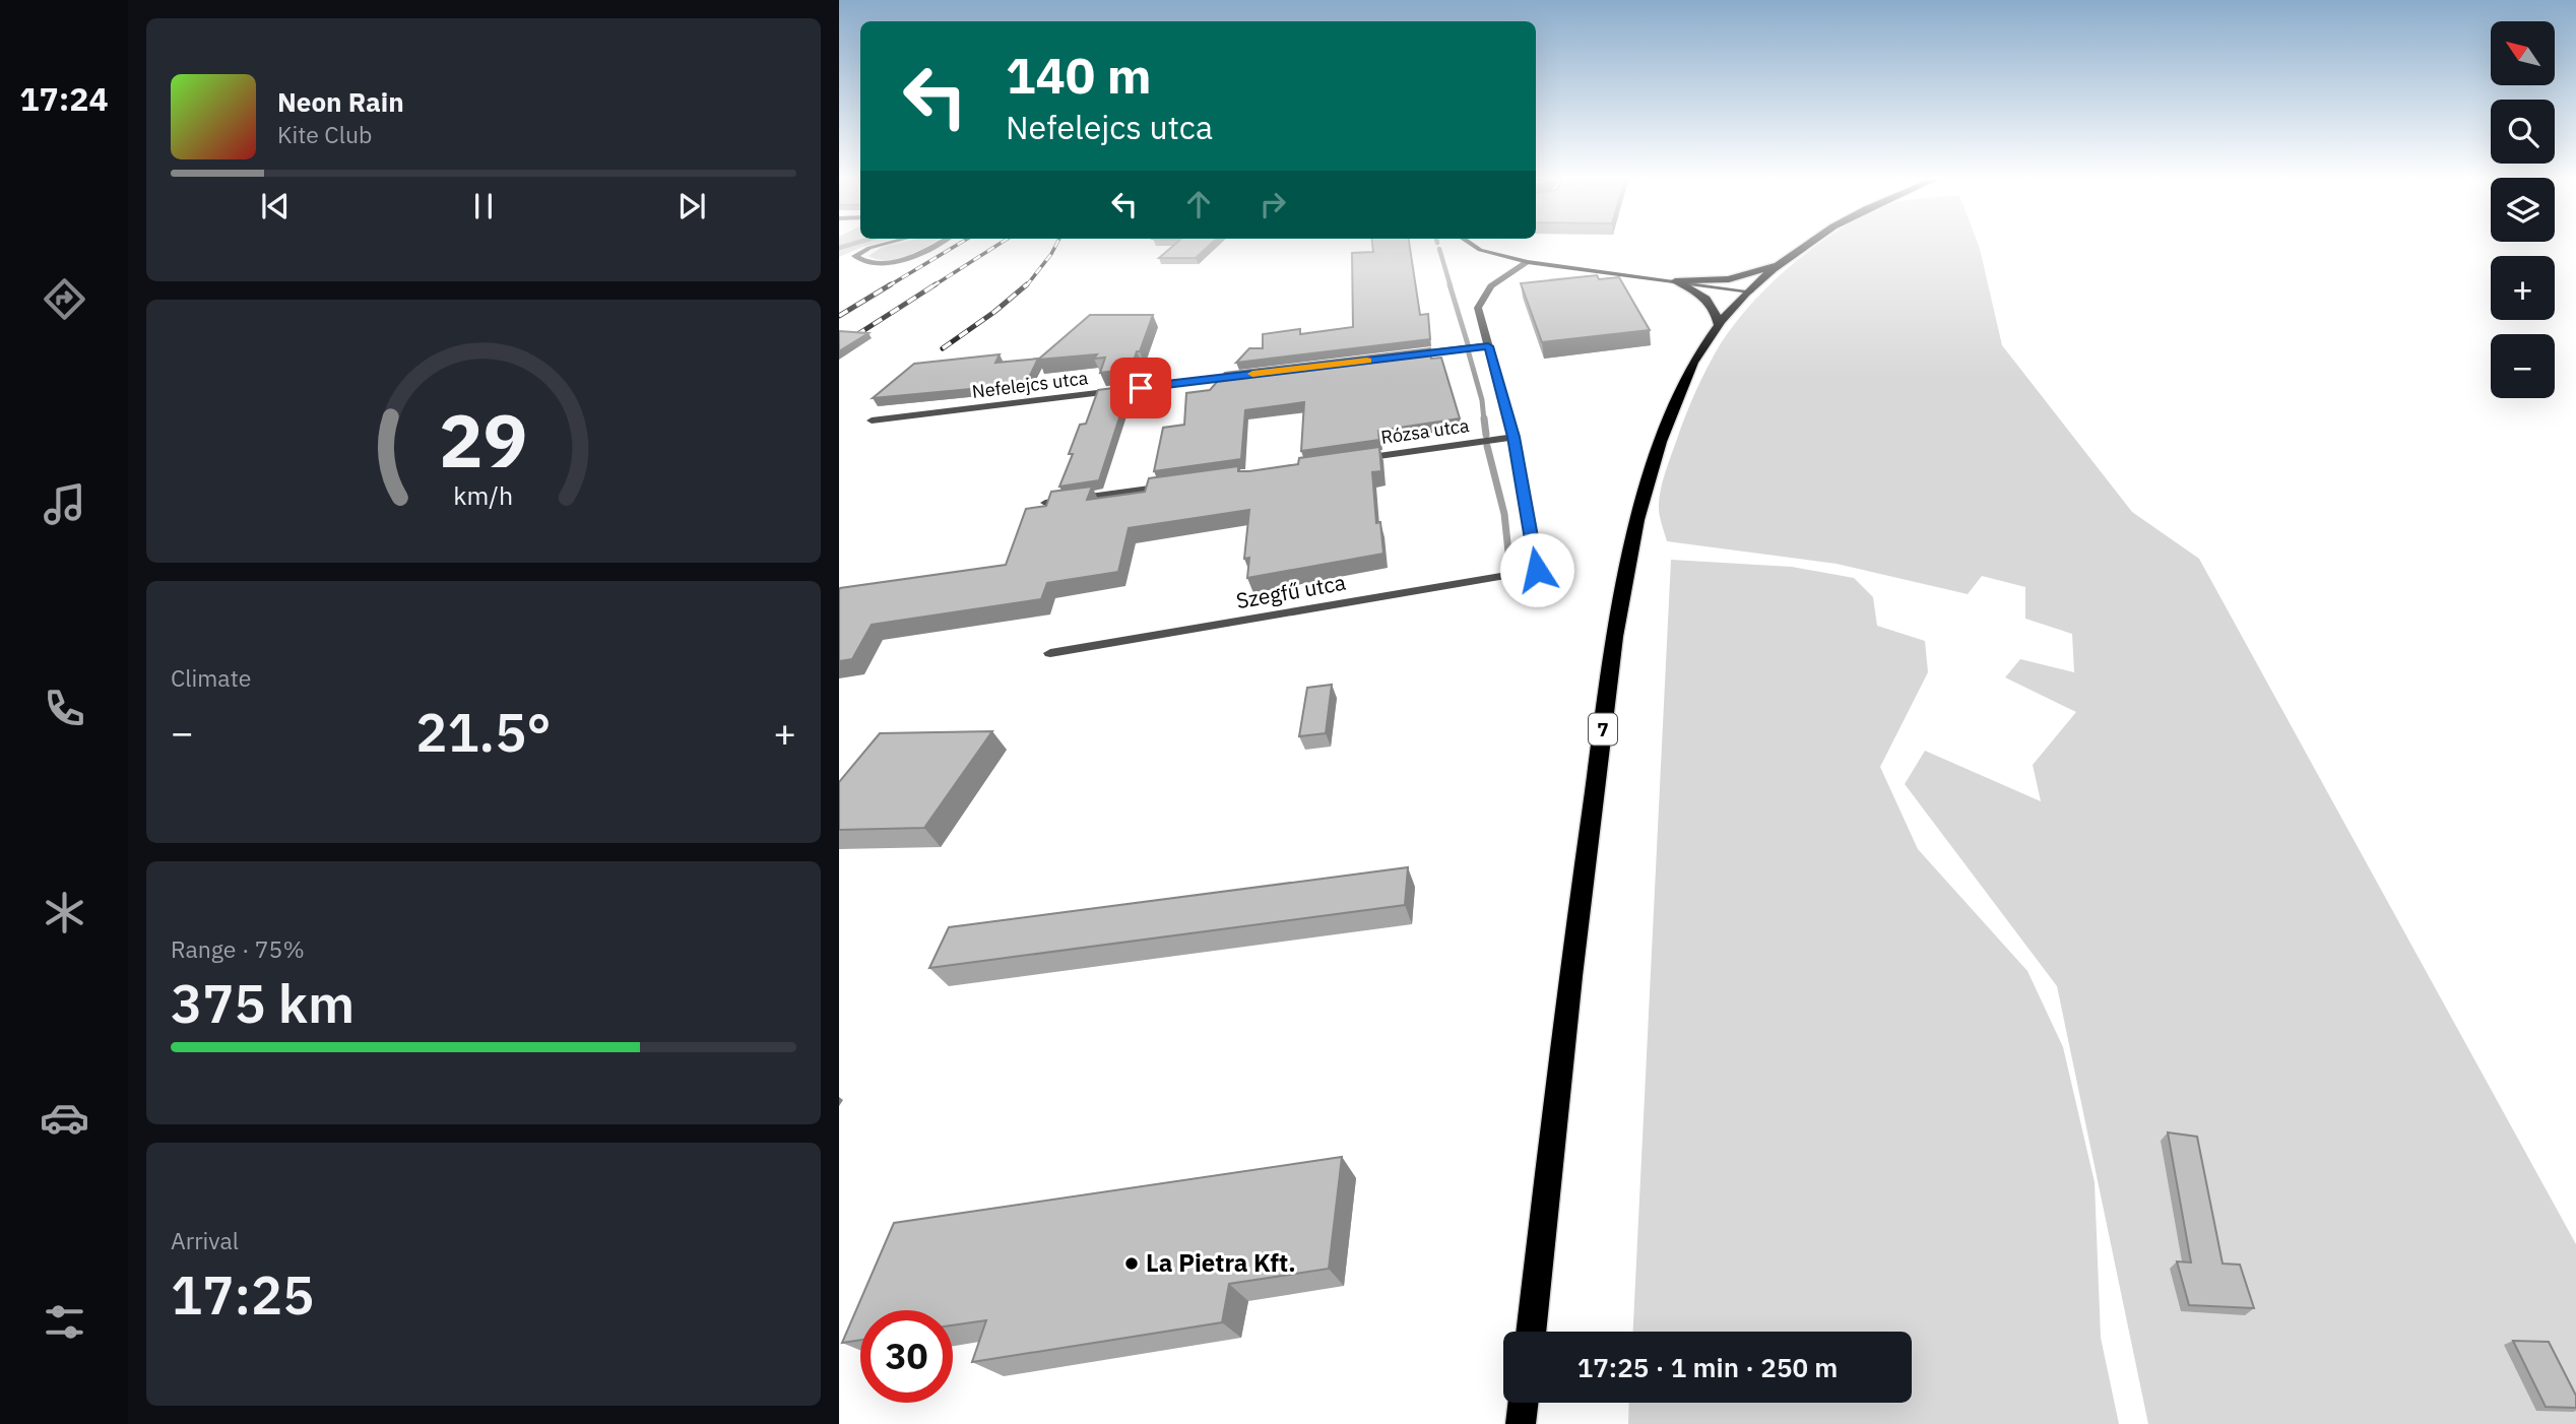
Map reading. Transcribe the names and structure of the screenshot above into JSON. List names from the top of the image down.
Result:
{
  "streets": {
    "main road": ["7"],
    "street": ["Nefelejcs utca", "Rózsa utca", "Szegfű utca"]
  },
  "crossings": [
    ["Rózsa utca", "Szegfű utca"]
  ],
  "places": ["La Pietra Kft."],
  "north": "top left",
  "page": {
    "tabs": "17:24",
    "map_buttons": ["+", "−"],
    "turn": ["140 m", "Nefelejcs utca"],
    "song": ["Neon Rain", "Kite Club"],
    "tile": [
      "Climate",
      ["Range · 75%", "375 km"],
      ["Arrival", "17:25"]
    ],
    "heat": ["−", "21.5°", "+"],
    "limit": "30",
    "trip": "17:25 · 1 min · 250 m",
    "gauge": ["29", "km/h"]
  }
}
